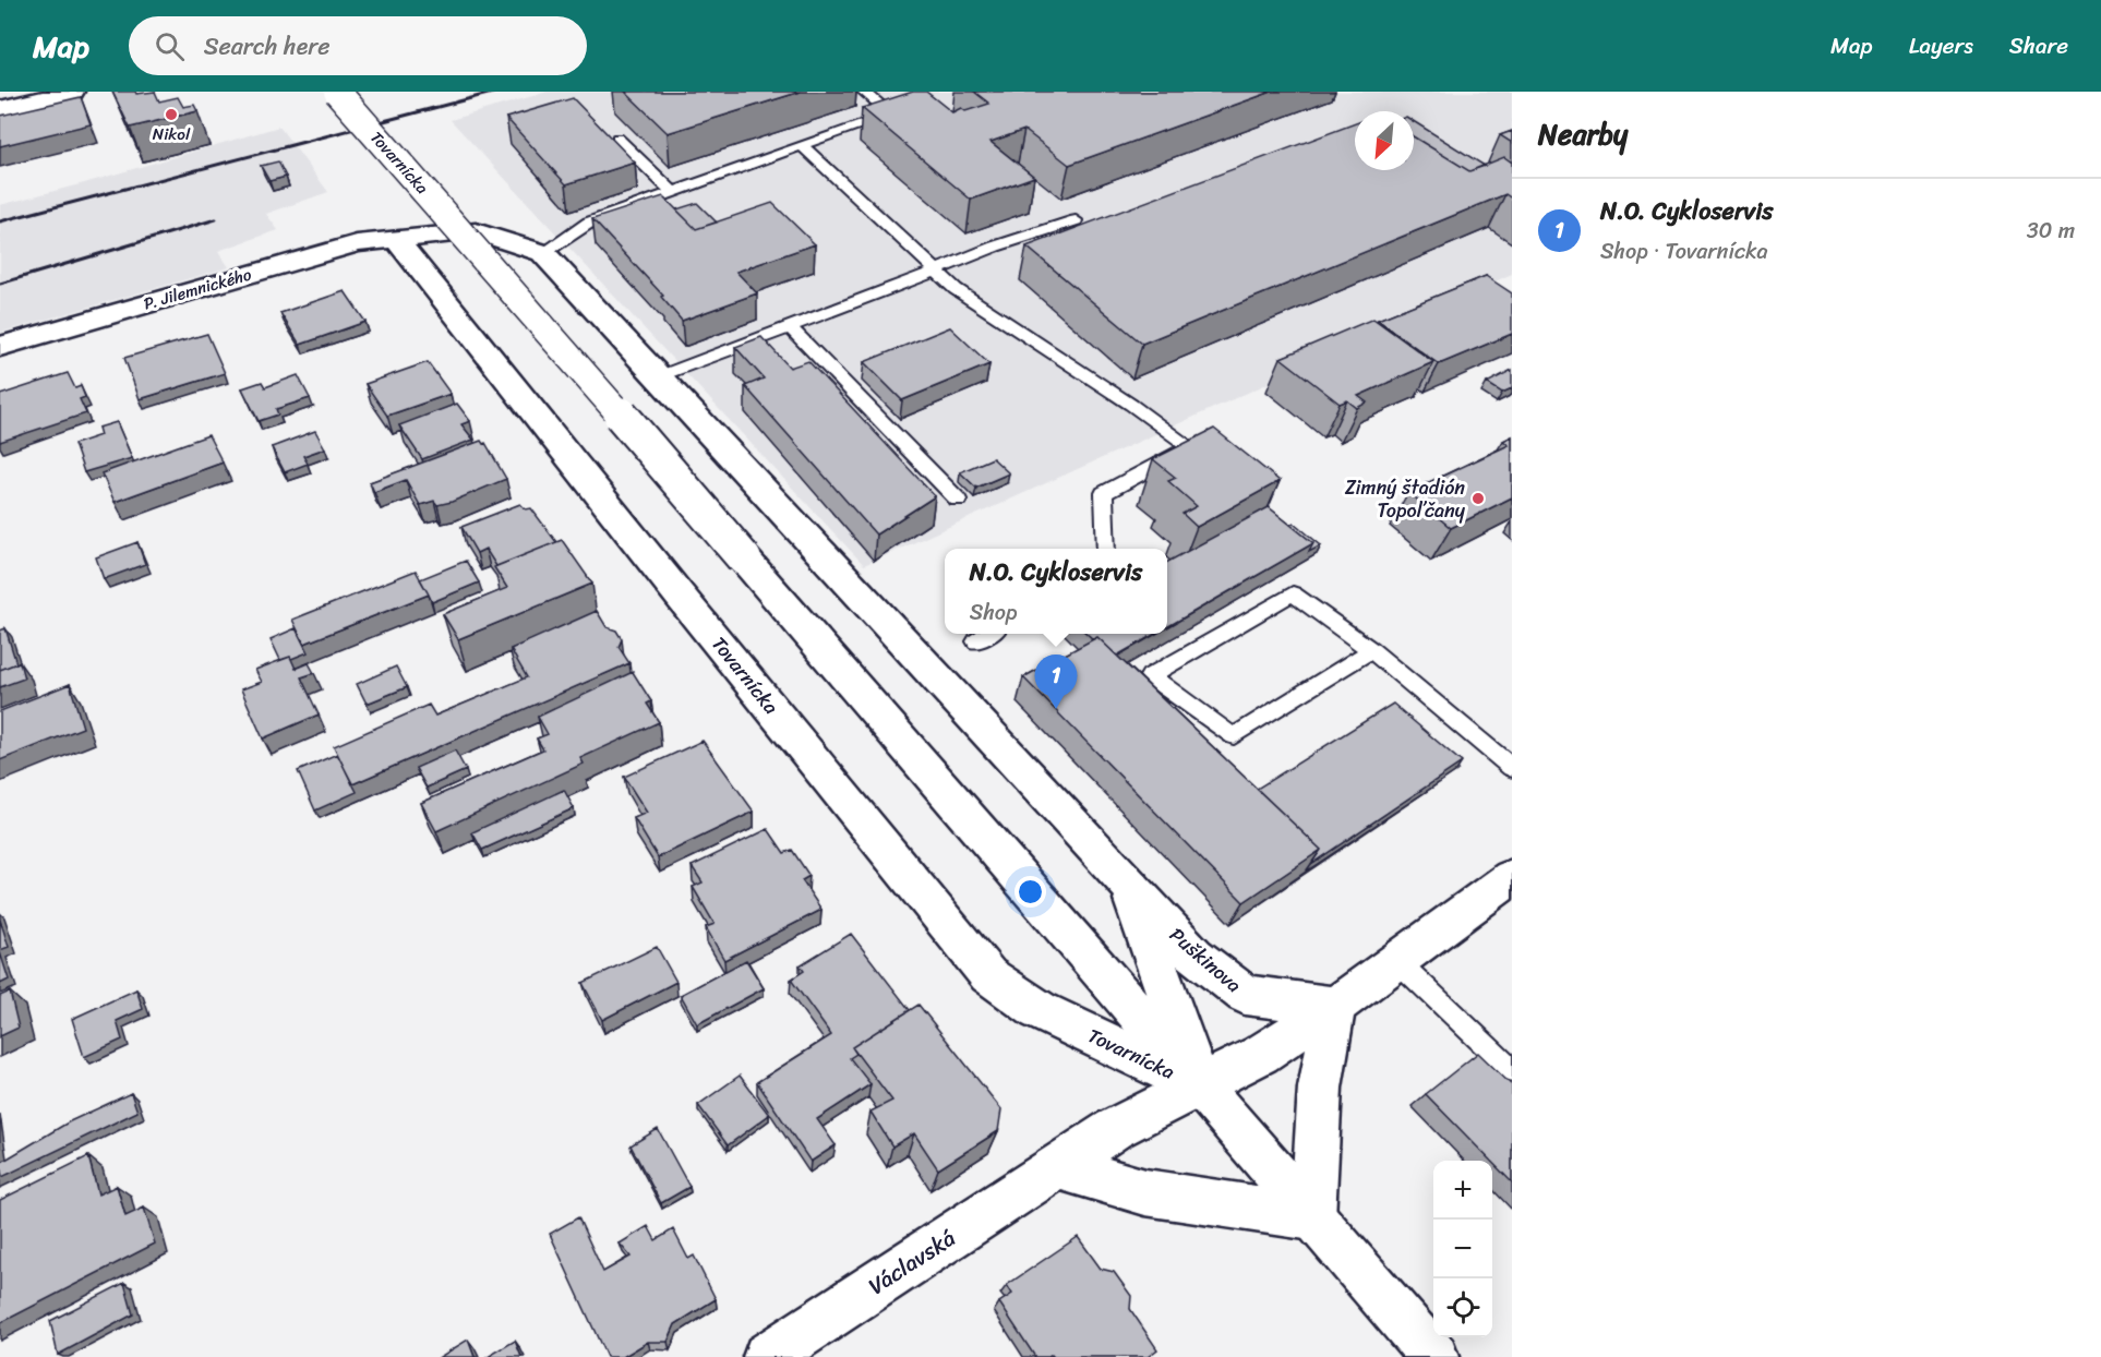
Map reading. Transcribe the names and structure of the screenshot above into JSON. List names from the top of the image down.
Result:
{
  "streets": {
    "street": [
      "Tovarnícka",
      "P. Jilemnického",
      "Puškinova",
      "Václavská"
    ]
  },
  "crossings": [
    ["Tovarnícka", "P. Jilemnického"],
    ["Tovarnícka", "Puškinova"],
    ["Tovarnícka", "Václavská"]
  ],
  "places": ["Nikol", "Zimný štadión Topoľčany"],
  "north": "bottom left",
  "page": {
    "header": "Map",
    "search": "Search here",
    "nav": ["Map", "Layers", "Share"],
    "heading": "Nearby",
    "list": [
      {
        "mark": "1",
        "name": "N.O. Cykloservis",
        "note": "Shop · Tovarnícka",
        "value": "30 m"
      }
    ],
    "popup": ["N.O. Cykloservis", "Shop"],
    "pins": "1",
    "map_buttons": ["+", "−"]
  }
}
